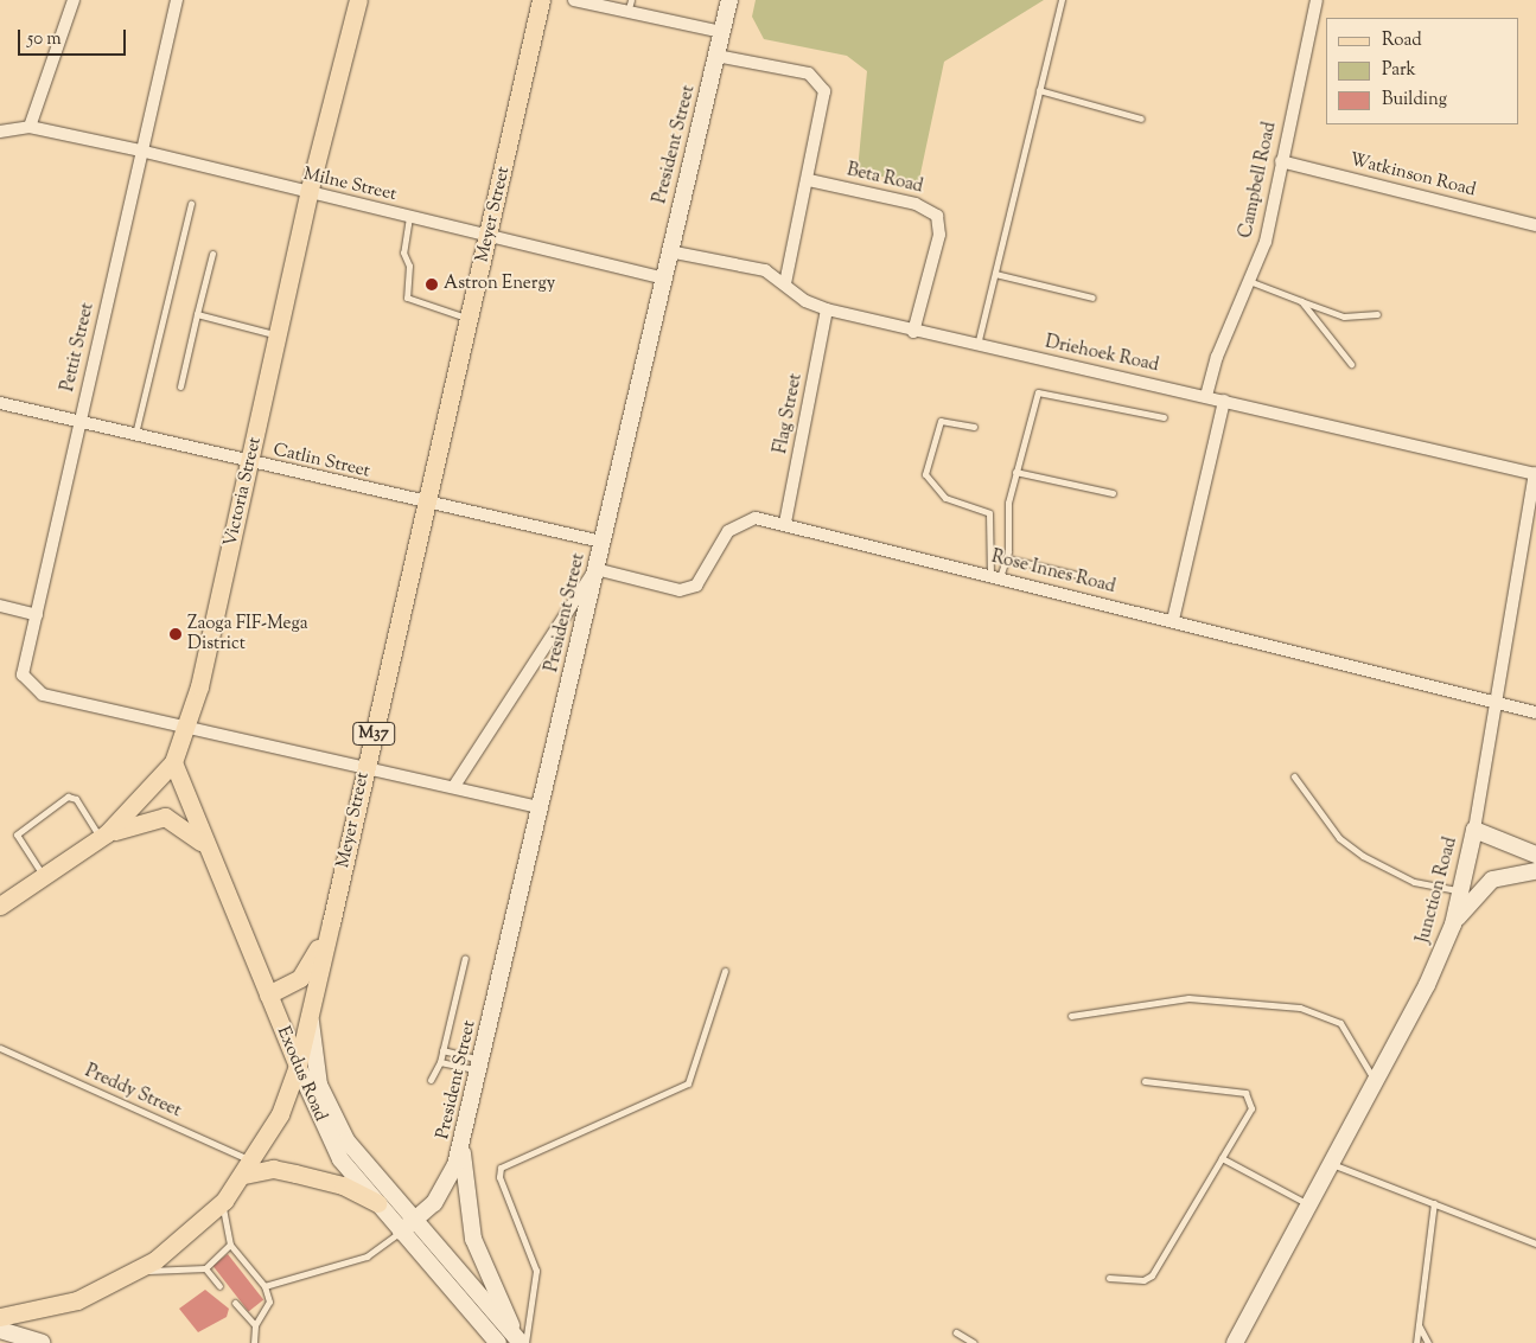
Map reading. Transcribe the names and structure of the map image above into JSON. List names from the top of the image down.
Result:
{
  "streets": {
    "main road": [
      "Meyer Street",
      "Victoria Street",
      "M37",
      "Exodus Road"
    ],
    "street": [
      "President Street",
      "Watkinson Road",
      "Beta Road",
      "Campbell Road",
      "Milne Street",
      "Pettit Street",
      "Driehoek Road",
      "Flag Street",
      "Catlin Street",
      "Rose Innes Road",
      "Junction Road"
    ],
    "lane": ["Preddy Street"]
  },
  "crossings": [
    ["President Street", "Milne Street"],
    ["President Street", "Driehoek Road"],
    ["President Street", "Catlin Street"],
    ["President Street", "Rose Innes Road"],
    ["President Street", "Exodus Road"],
    ["Watkinson Road", "Campbell Road"],
    ["Beta Road", "Driehoek Road"],
    ["Campbell Road", "Driehoek Road"],
    ["Milne Street", "Meyer Street"],
    ["Milne Street", "Pettit Street"],
    ["Milne Street", "Victoria Street"],
    ["Meyer Street", "Catlin Street"],
    ["Meyer Street", "Exodus Road"],
    ["Meyer Street", "Preddy Street"],
    ["Pettit Street", "Catlin Street"],
    ["Pettit Street", "Victoria Street"],
    ["Driehoek Road", "Flag Street"],
    ["Driehoek Road", "Junction Road"],
    ["Flag Street", "Rose Innes Road"],
    ["Catlin Street", "Victoria Street"],
    ["Victoria Street", "Exodus Road"],
    ["Rose Innes Road", "Junction Road"]
  ],
  "places": ["Astron Energy", "Zaoga FIF-Mega District"],
  "legend": ["Road", "Park", "Building"],
  "scale_bar": "50 m"
}
